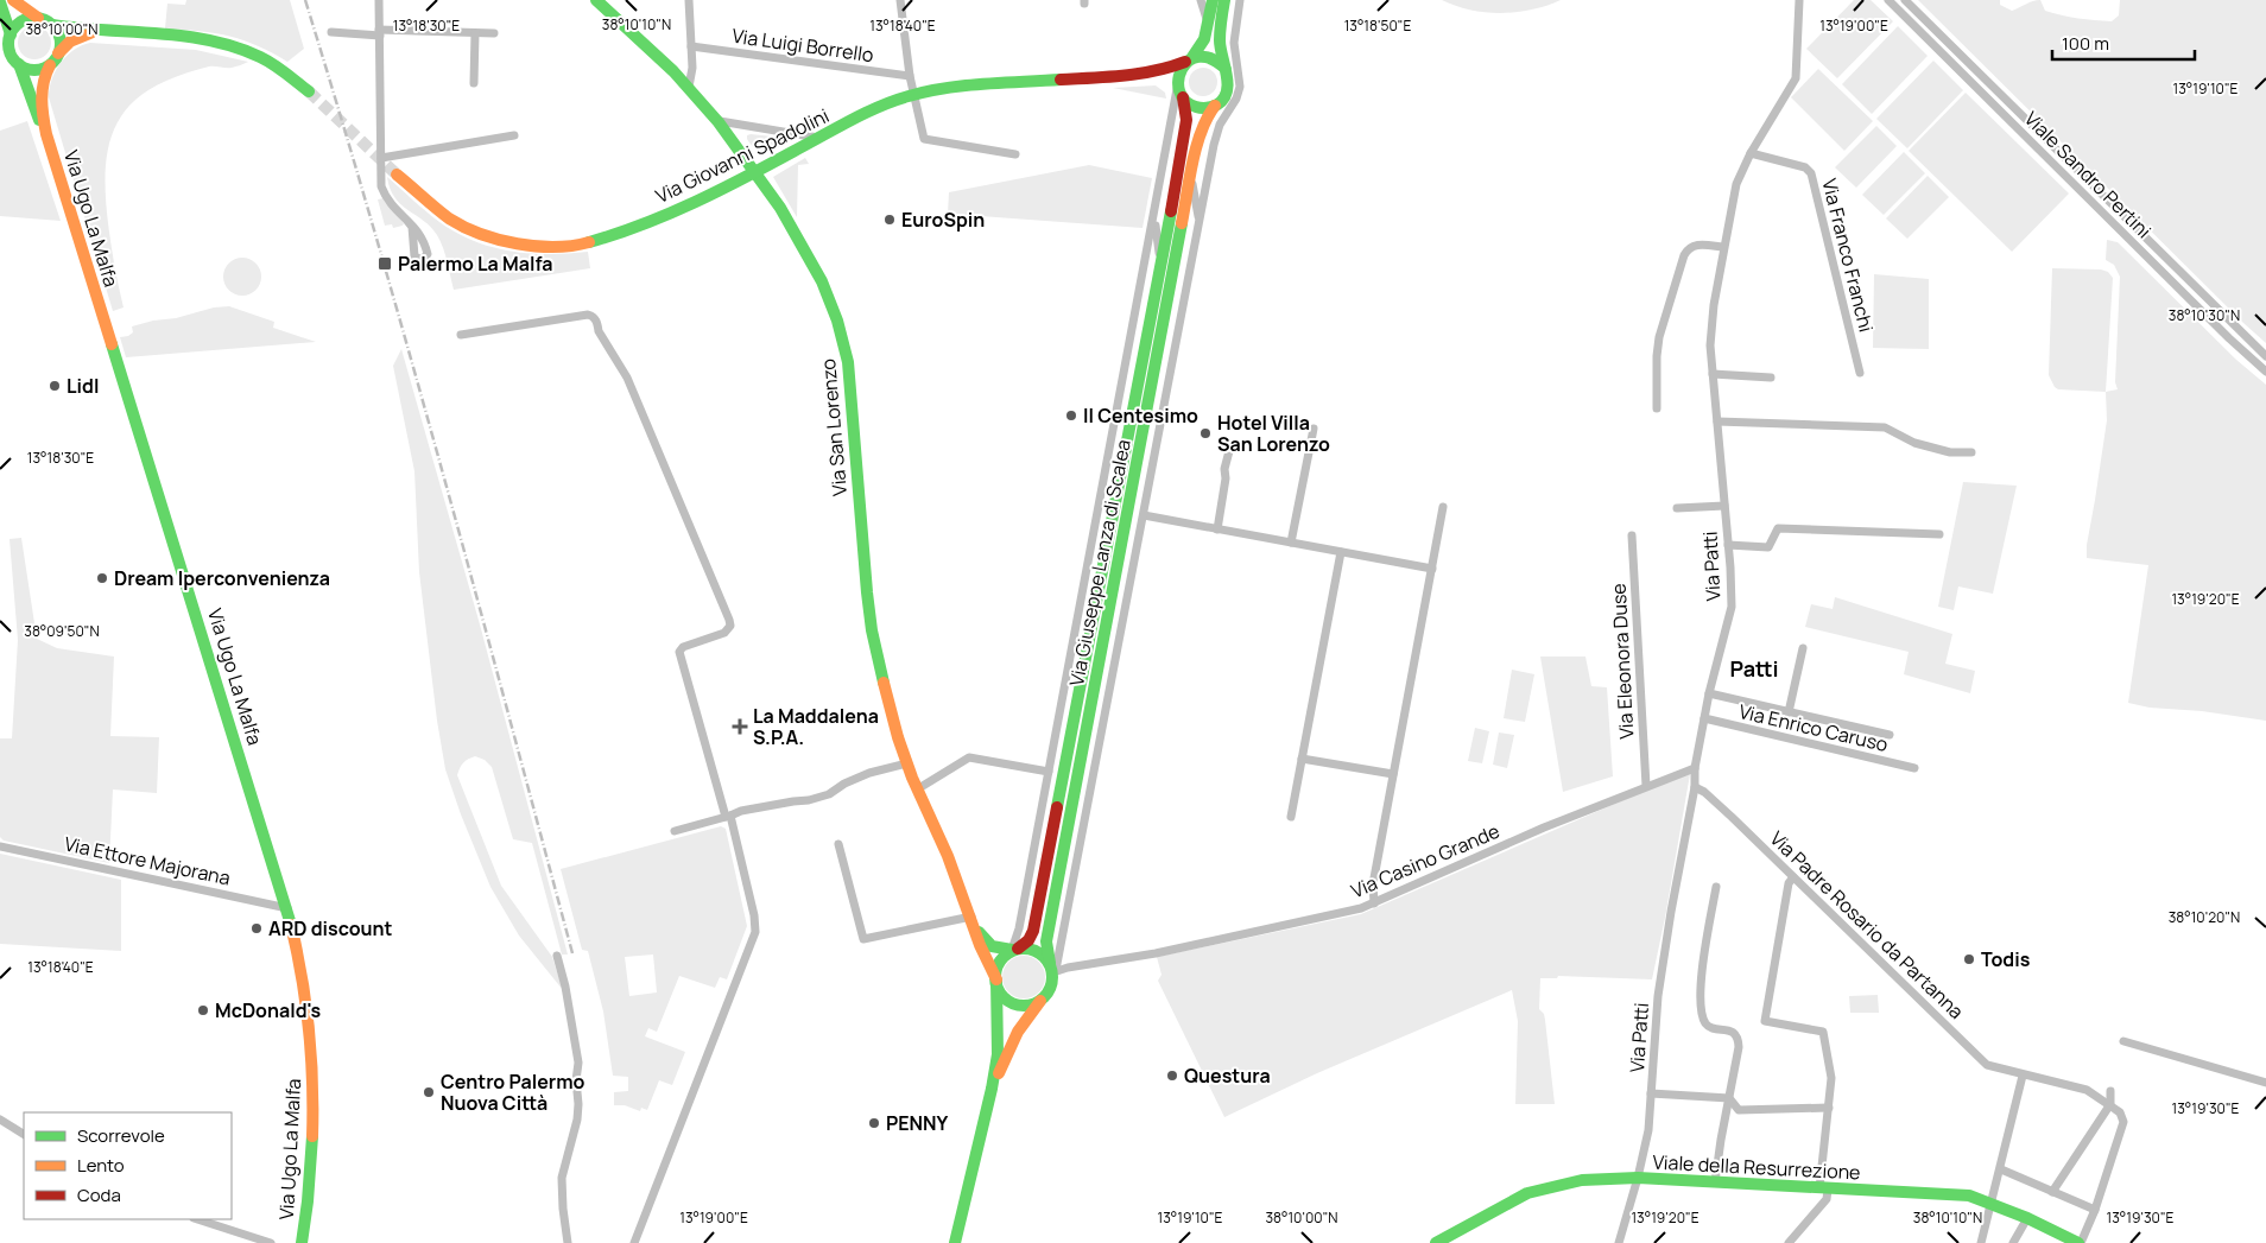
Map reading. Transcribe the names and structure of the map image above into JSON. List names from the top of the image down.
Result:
{
  "streets": {
    "street": [
      "Via Luigi Borrello",
      "Via Giovanni Spadolini",
      "Viale Sandro Pertini",
      "Via Ugo La Malfa",
      "Via Franco Franchi",
      "Via San Lorenzo",
      "Via Giuseppe Lanza di Scalea",
      "Via Patti",
      "Via Eleonora Duse",
      "Via Enrico Caruso",
      "Via Ettore Majorana",
      "Via Casino Grande",
      "Via Padre Rosario da Partanna",
      "Viale della Resurrezione"
    ]
  },
  "crossings": [
    ["Via Giovanni Spadolini", "Via San Lorenzo"],
    ["Via Giovanni Spadolini", "Via Giuseppe Lanza di Scalea"],
    ["Via Ugo La Malfa", "Via Ettore Majorana"],
    ["Via Franco Franchi", "Via Patti"],
    ["Via San Lorenzo", "Via Giuseppe Lanza di Scalea"],
    ["Via San Lorenzo", "Via Casino Grande"],
    ["Via Giuseppe Lanza di Scalea", "Via Casino Grande"],
    ["Via Patti", "Via Enrico Caruso"],
    ["Via Patti", "Via Casino Grande"],
    ["Via Patti", "Via Padre Rosario da Partanna"],
    ["Via Patti", "Viale della Resurrezione"],
    ["Via Eleonora Duse", "Via Casino Grande"]
  ],
  "districts": ["Patti"],
  "places": {
    "other": [
      "EuroSpin",
      "Lidl",
      "Il Centesimo",
      "Hotel Villa San Lorenzo",
      "Dream Iperconvenienza",
      "ARD discount",
      "Todis",
      "McDonald's",
      "Questura",
      "Centro Palermo Nuova Città",
      "PENNY"
    ],
    "transit": ["Palermo La Malfa"],
    "health": ["La Maddalena S.P.A."]
  },
  "legend": ["Scorrevole", "Lento", "Coda"],
  "scale_bar": "100 m",
  "coordinates": [
    "38°10'10\"N",
    "13°18'30\"E",
    "13°18'40\"E",
    "13°18'50\"E",
    "13°19'00\"E",
    "38°10'00\"N",
    "13°19'10\"E",
    "38°10'30\"N",
    "13°19'20\"E",
    "38°09'50\"N",
    "38°10'20\"N",
    "13°19'30\"E"
  ]
}
